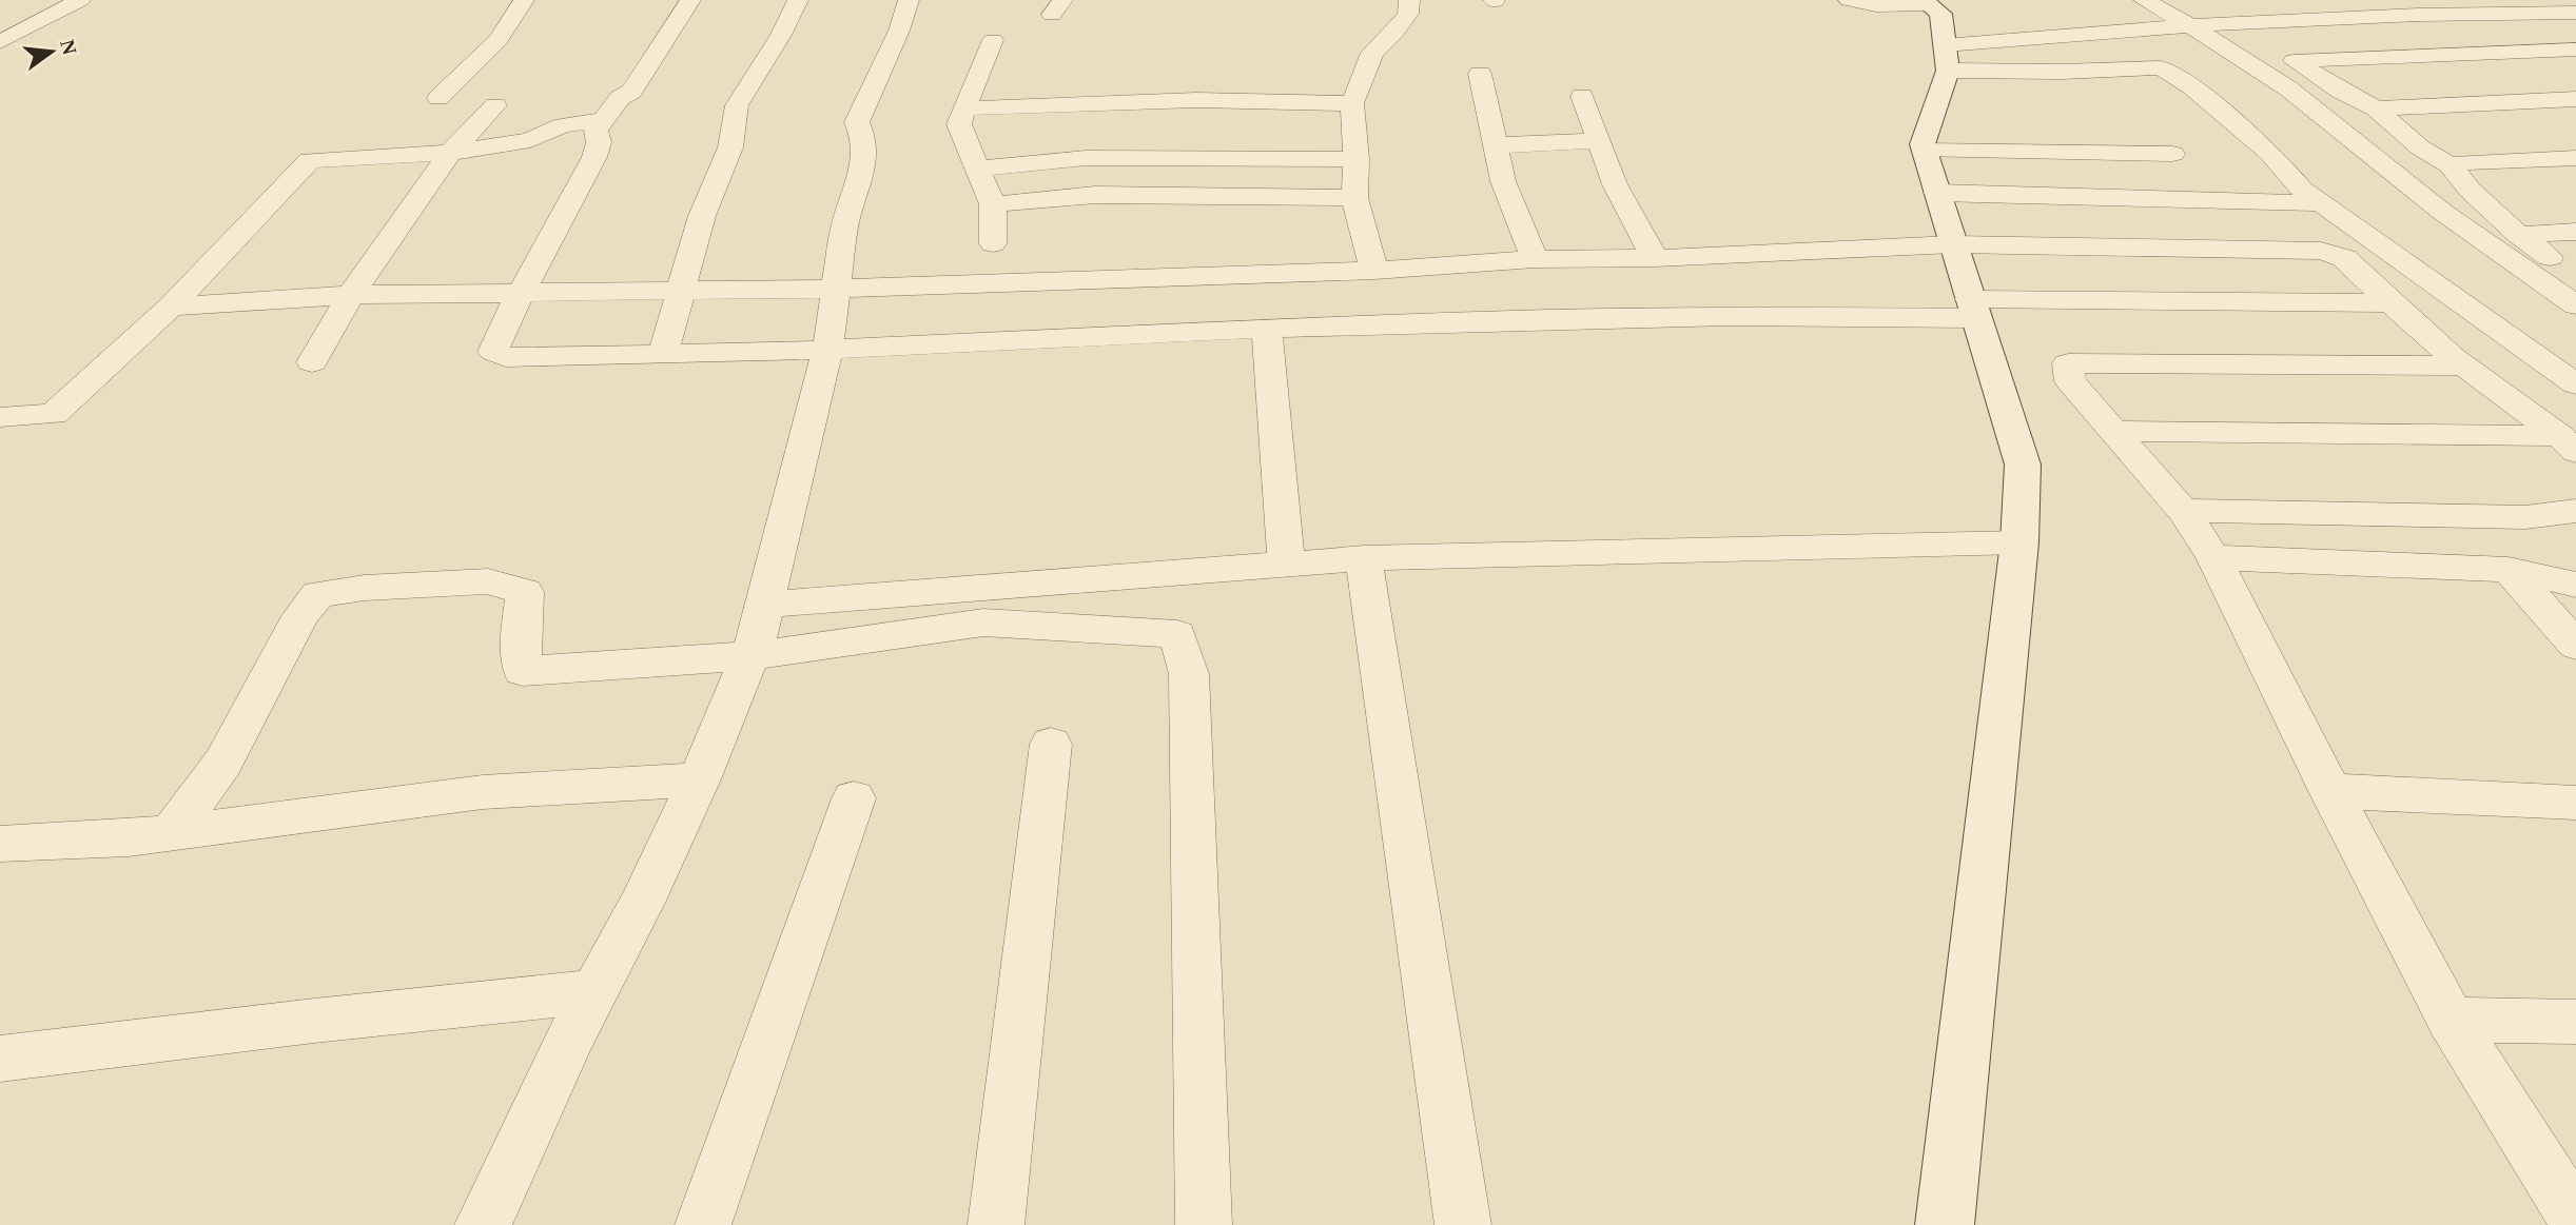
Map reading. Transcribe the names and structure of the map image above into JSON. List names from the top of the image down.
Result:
{
  "north": "right"
}
